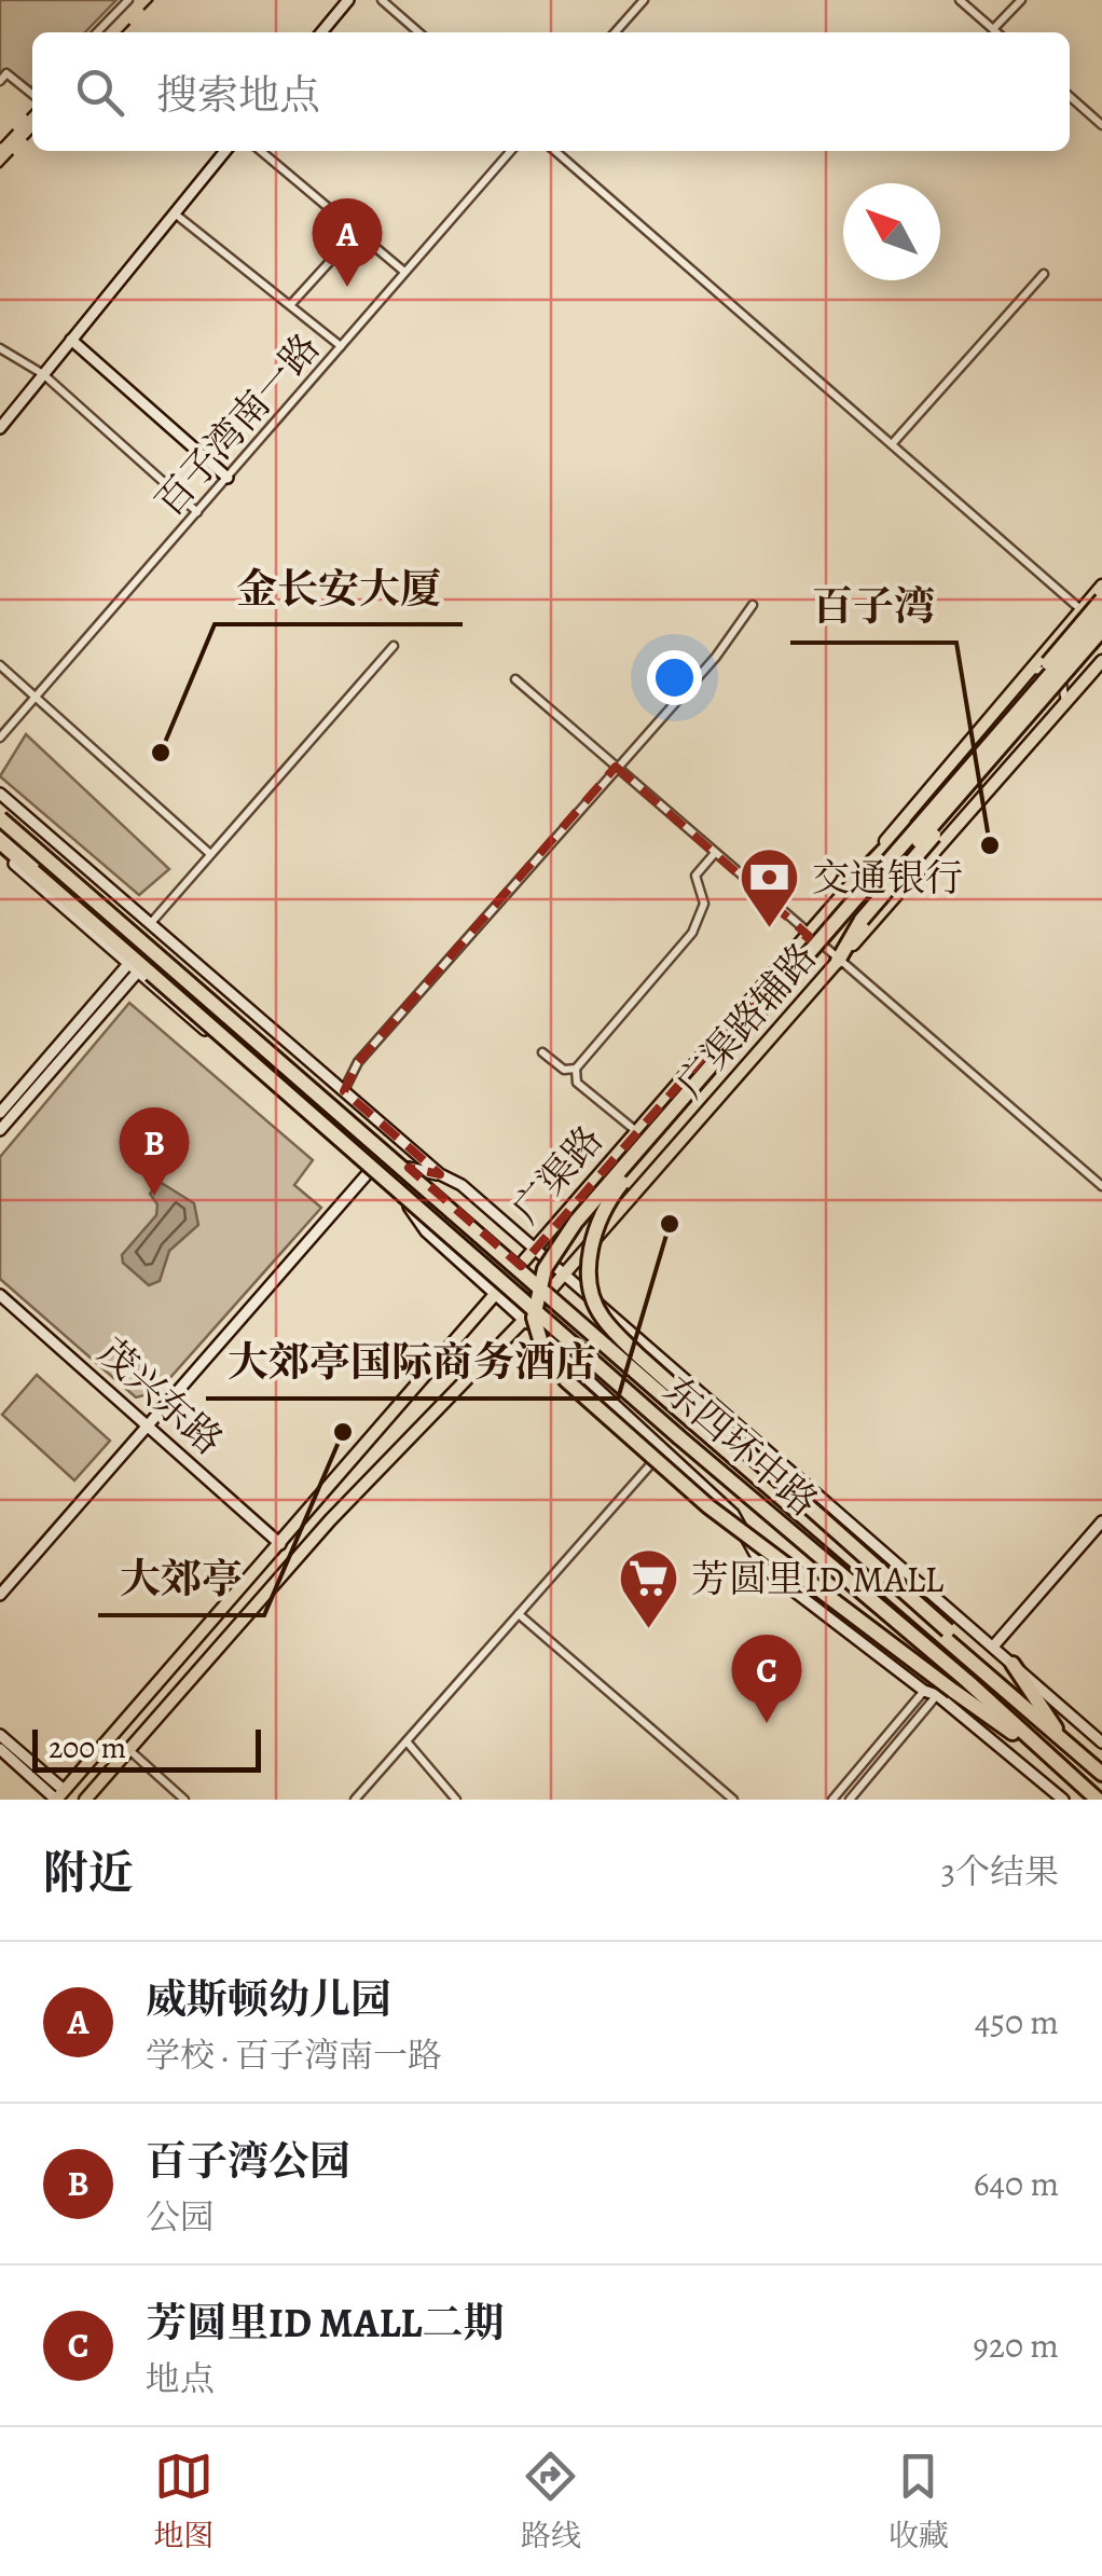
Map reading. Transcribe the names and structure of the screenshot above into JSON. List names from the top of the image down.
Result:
{
  "streets": {
    "highway": ["广渠路", "东四环中路"],
    "main road": ["广渠路辅路", "茂兴东路"],
    "street": ["百子湾南一路"]
  },
  "crossings": [
    ["广渠路辅路", "广渠路"],
    ["广渠路辅路", "东四环中路"],
    ["广渠路", "茂兴东路"],
    ["广渠路", "东四环中路"]
  ],
  "places": {
    "other": [
      "金长安大厦",
      "百子湾",
      "大郊亭国际商务酒店",
      "大郊亭"
    ],
    "bank": ["交通银行"],
    "supermarket": ["芳圆里ID MALL"]
  },
  "scale_bar": "200 m",
  "north": "top left",
  "page": {
    "search": "搜索地点",
    "pins": ["A", "B", "C"],
    "scale": "200 m",
    "heading": ["附近", "3个结果"],
    "list": [
      {
        "mark": "A",
        "name": "威斯顿幼儿园",
        "note": "学校 · 百子湾南一路",
        "value": "450 m"
      },
      {
        "mark": "B",
        "name": "百子湾公园",
        "note": "公园",
        "value": "640 m"
      },
      {
        "mark": "C",
        "name": "芳圆里ID MALL二期",
        "note": "地点",
        "value": "920 m"
      }
    ],
    "nav": ["地图", "路线", "收藏"]
  }
}
